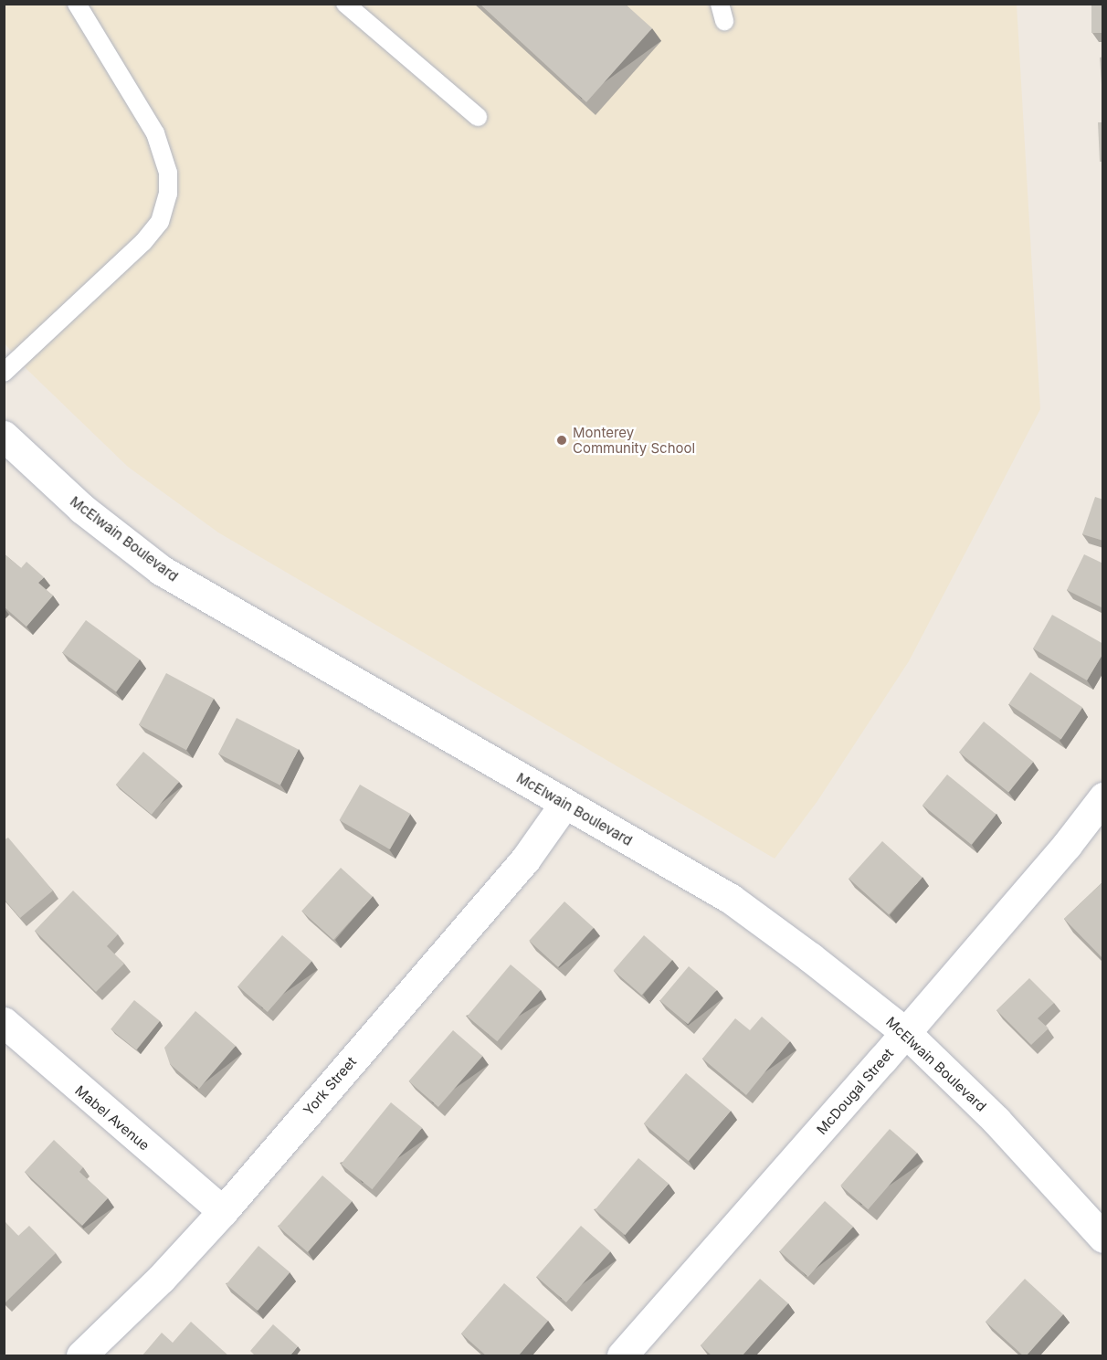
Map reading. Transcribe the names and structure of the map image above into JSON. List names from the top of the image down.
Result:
{
  "streets": {
    "street": [
      "McElwain Boulevard",
      "York Street",
      "McDougal Street",
      "Mabel Avenue"
    ]
  },
  "crossings": [
    ["McElwain Boulevard", "York Street"],
    ["McElwain Boulevard", "McDougal Street"],
    ["York Street", "Mabel Avenue"]
  ],
  "places": ["Monterey Community School"]
}
